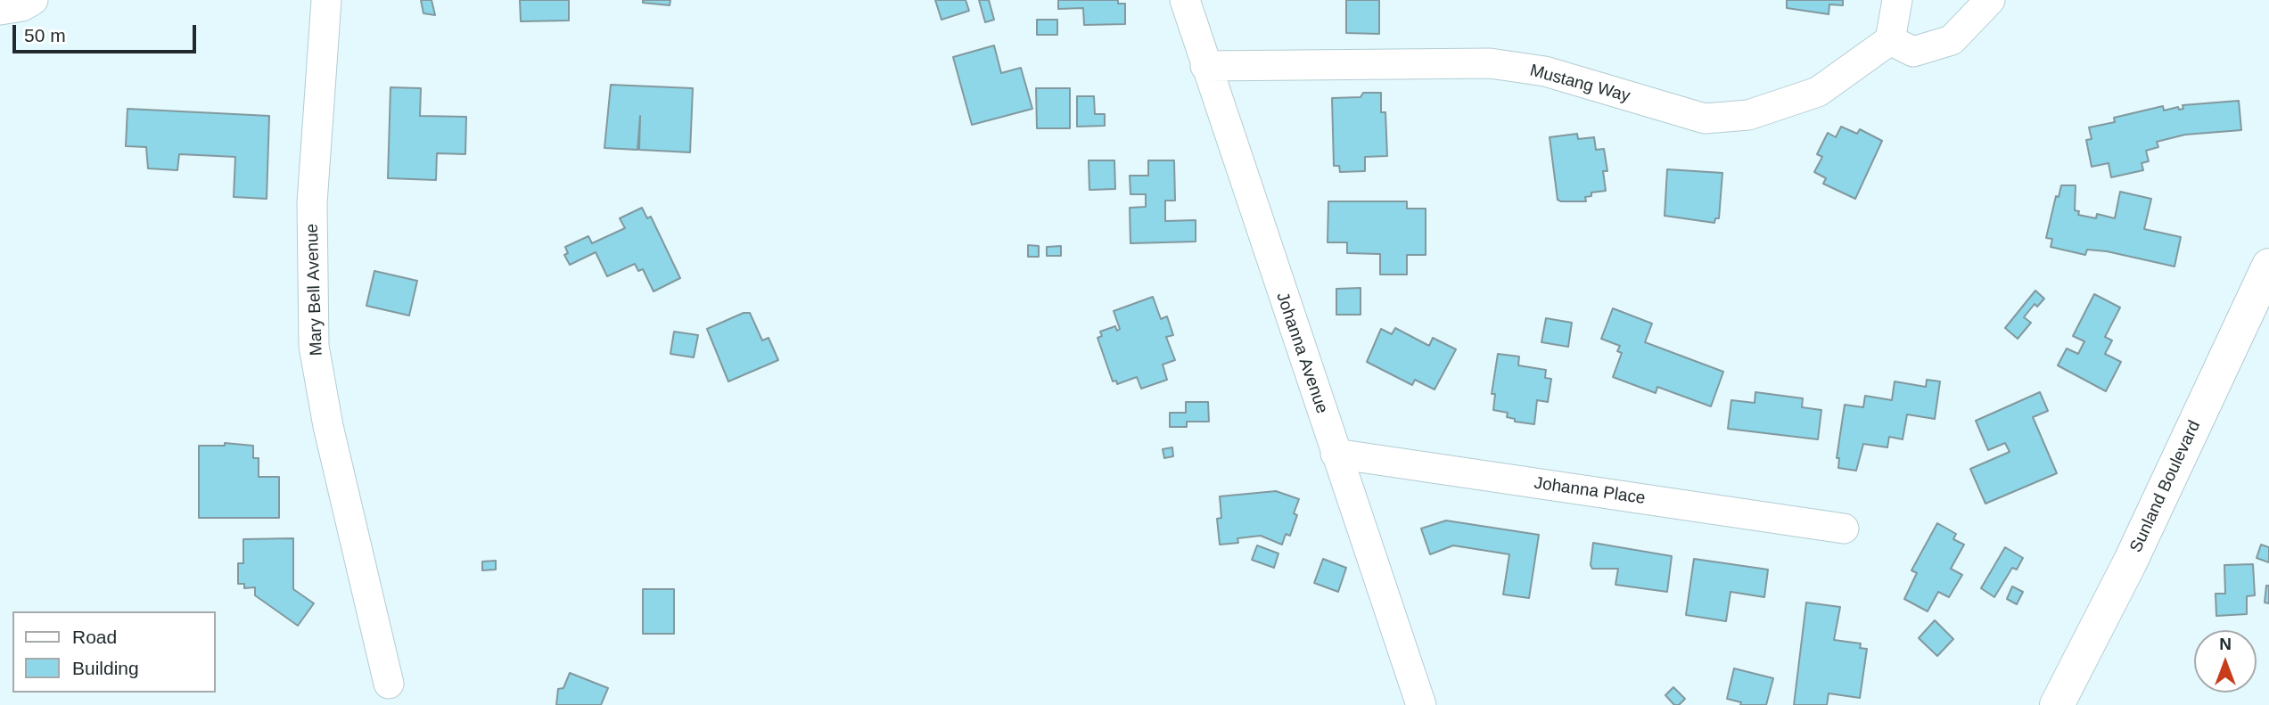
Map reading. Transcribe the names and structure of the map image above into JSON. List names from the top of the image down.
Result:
{
  "streets": {
    "main road": ["Sunland Boulevard"],
    "street": [
      "Mustang Way",
      "Mary Bell Avenue",
      "Johanna Avenue",
      "Johanna Place"
    ]
  },
  "crossings": [
    ["Mustang Way", "Johanna Avenue"],
    ["Johanna Avenue", "Johanna Place"]
  ],
  "legend": ["Road", "Building"],
  "scale_bar": "50 m",
  "north": "top"
}
